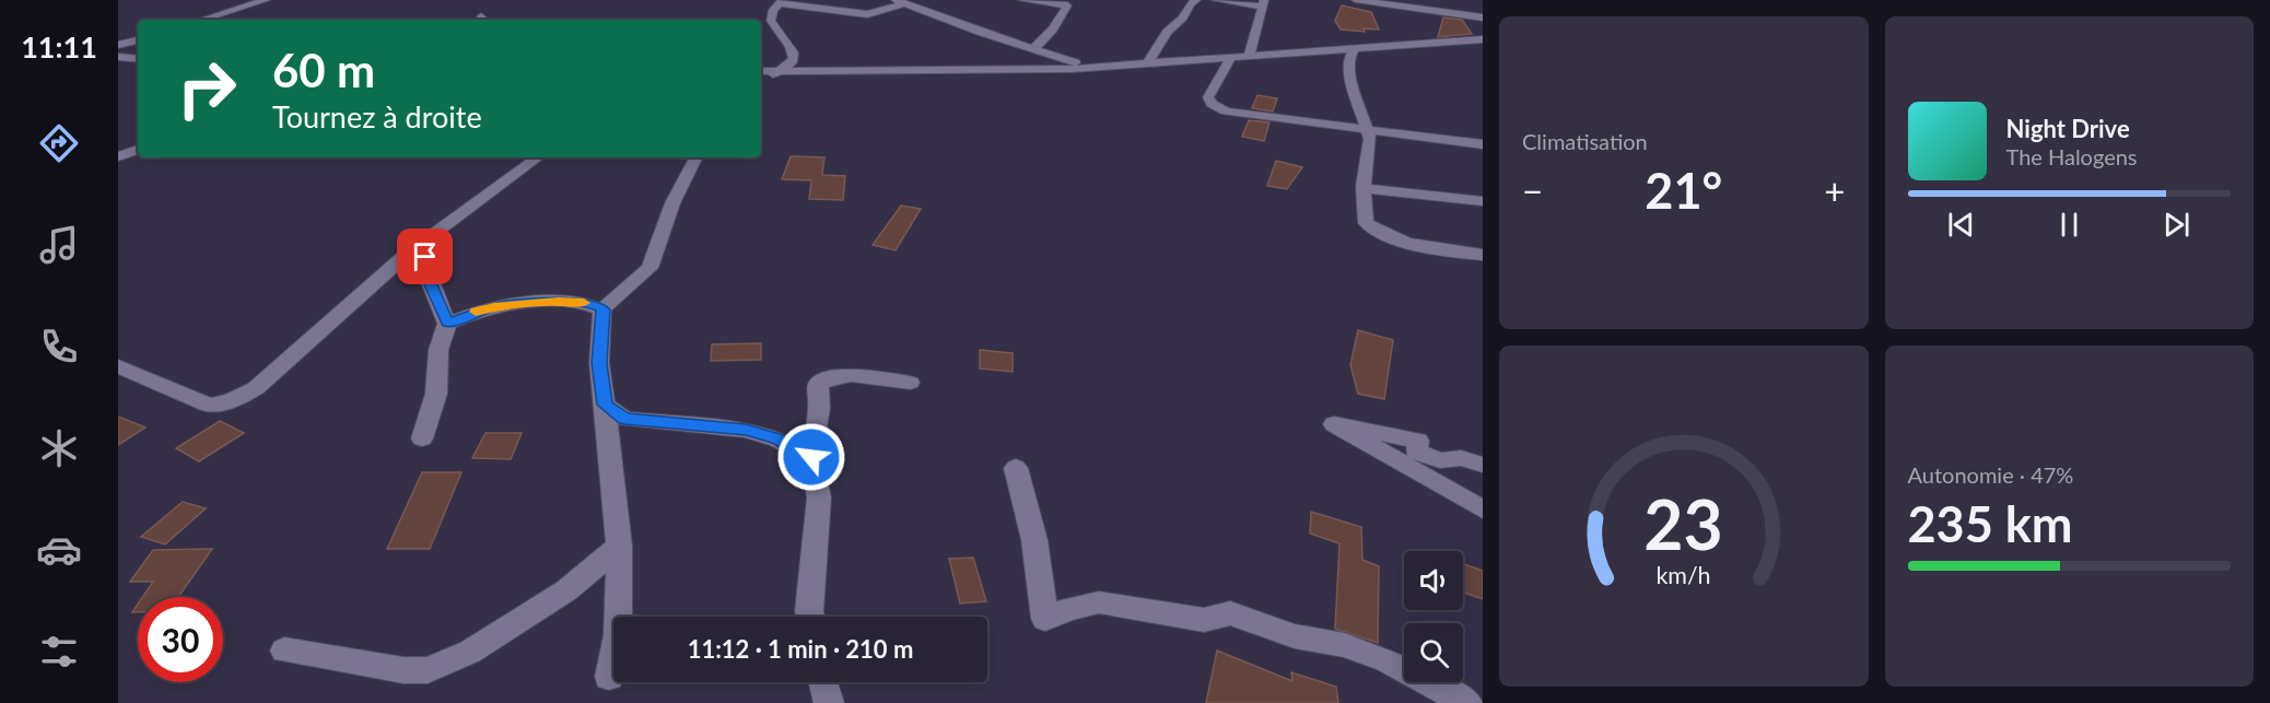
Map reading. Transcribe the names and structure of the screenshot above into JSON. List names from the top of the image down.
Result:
{
  "page": {
    "tabs": "11:11",
    "tile": [
      "Climatisation",
      ["Autonomie · 47%", "235 km"]
    ],
    "turn": ["60 m", "Tournez à droite"],
    "song": ["Night Drive", "The Halogens"],
    "heat": ["−", "21°", "+"],
    "limit": "30",
    "trip": "11:12 · 1 min · 210 m",
    "gauge": ["23", "km/h"]
  }
}
